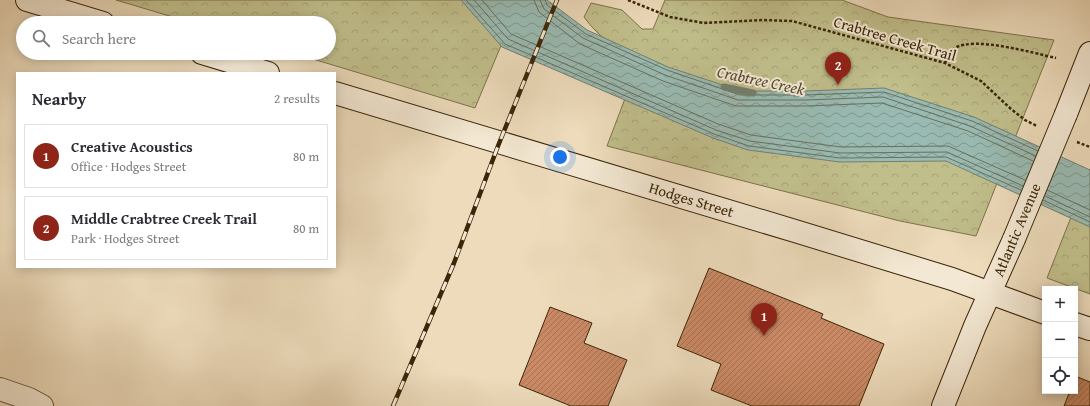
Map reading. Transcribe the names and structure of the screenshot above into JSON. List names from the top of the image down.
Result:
{
  "streets": {
    "street": ["Hodges Street", "Atlantic Avenue"],
    "path": ["Crabtree Creek Trail"]
  },
  "crossings": [
    ["Hodges Street", "Atlantic Avenue"]
  ],
  "water": ["Crabtree Creek"],
  "page": {
    "search": "Search here",
    "pins": ["2", "1"],
    "heading": ["Nearby", "2 results"],
    "list": [
      {
        "mark": "1",
        "name": "Creative Acoustics",
        "note": "Office · Hodges Street",
        "value": "80 m"
      },
      {
        "mark": "2",
        "name": "Middle Crabtree Creek Trail",
        "note": "Park · Hodges Street",
        "value": "80 m"
      }
    ],
    "map_buttons": ["+", "−"]
  }
}
